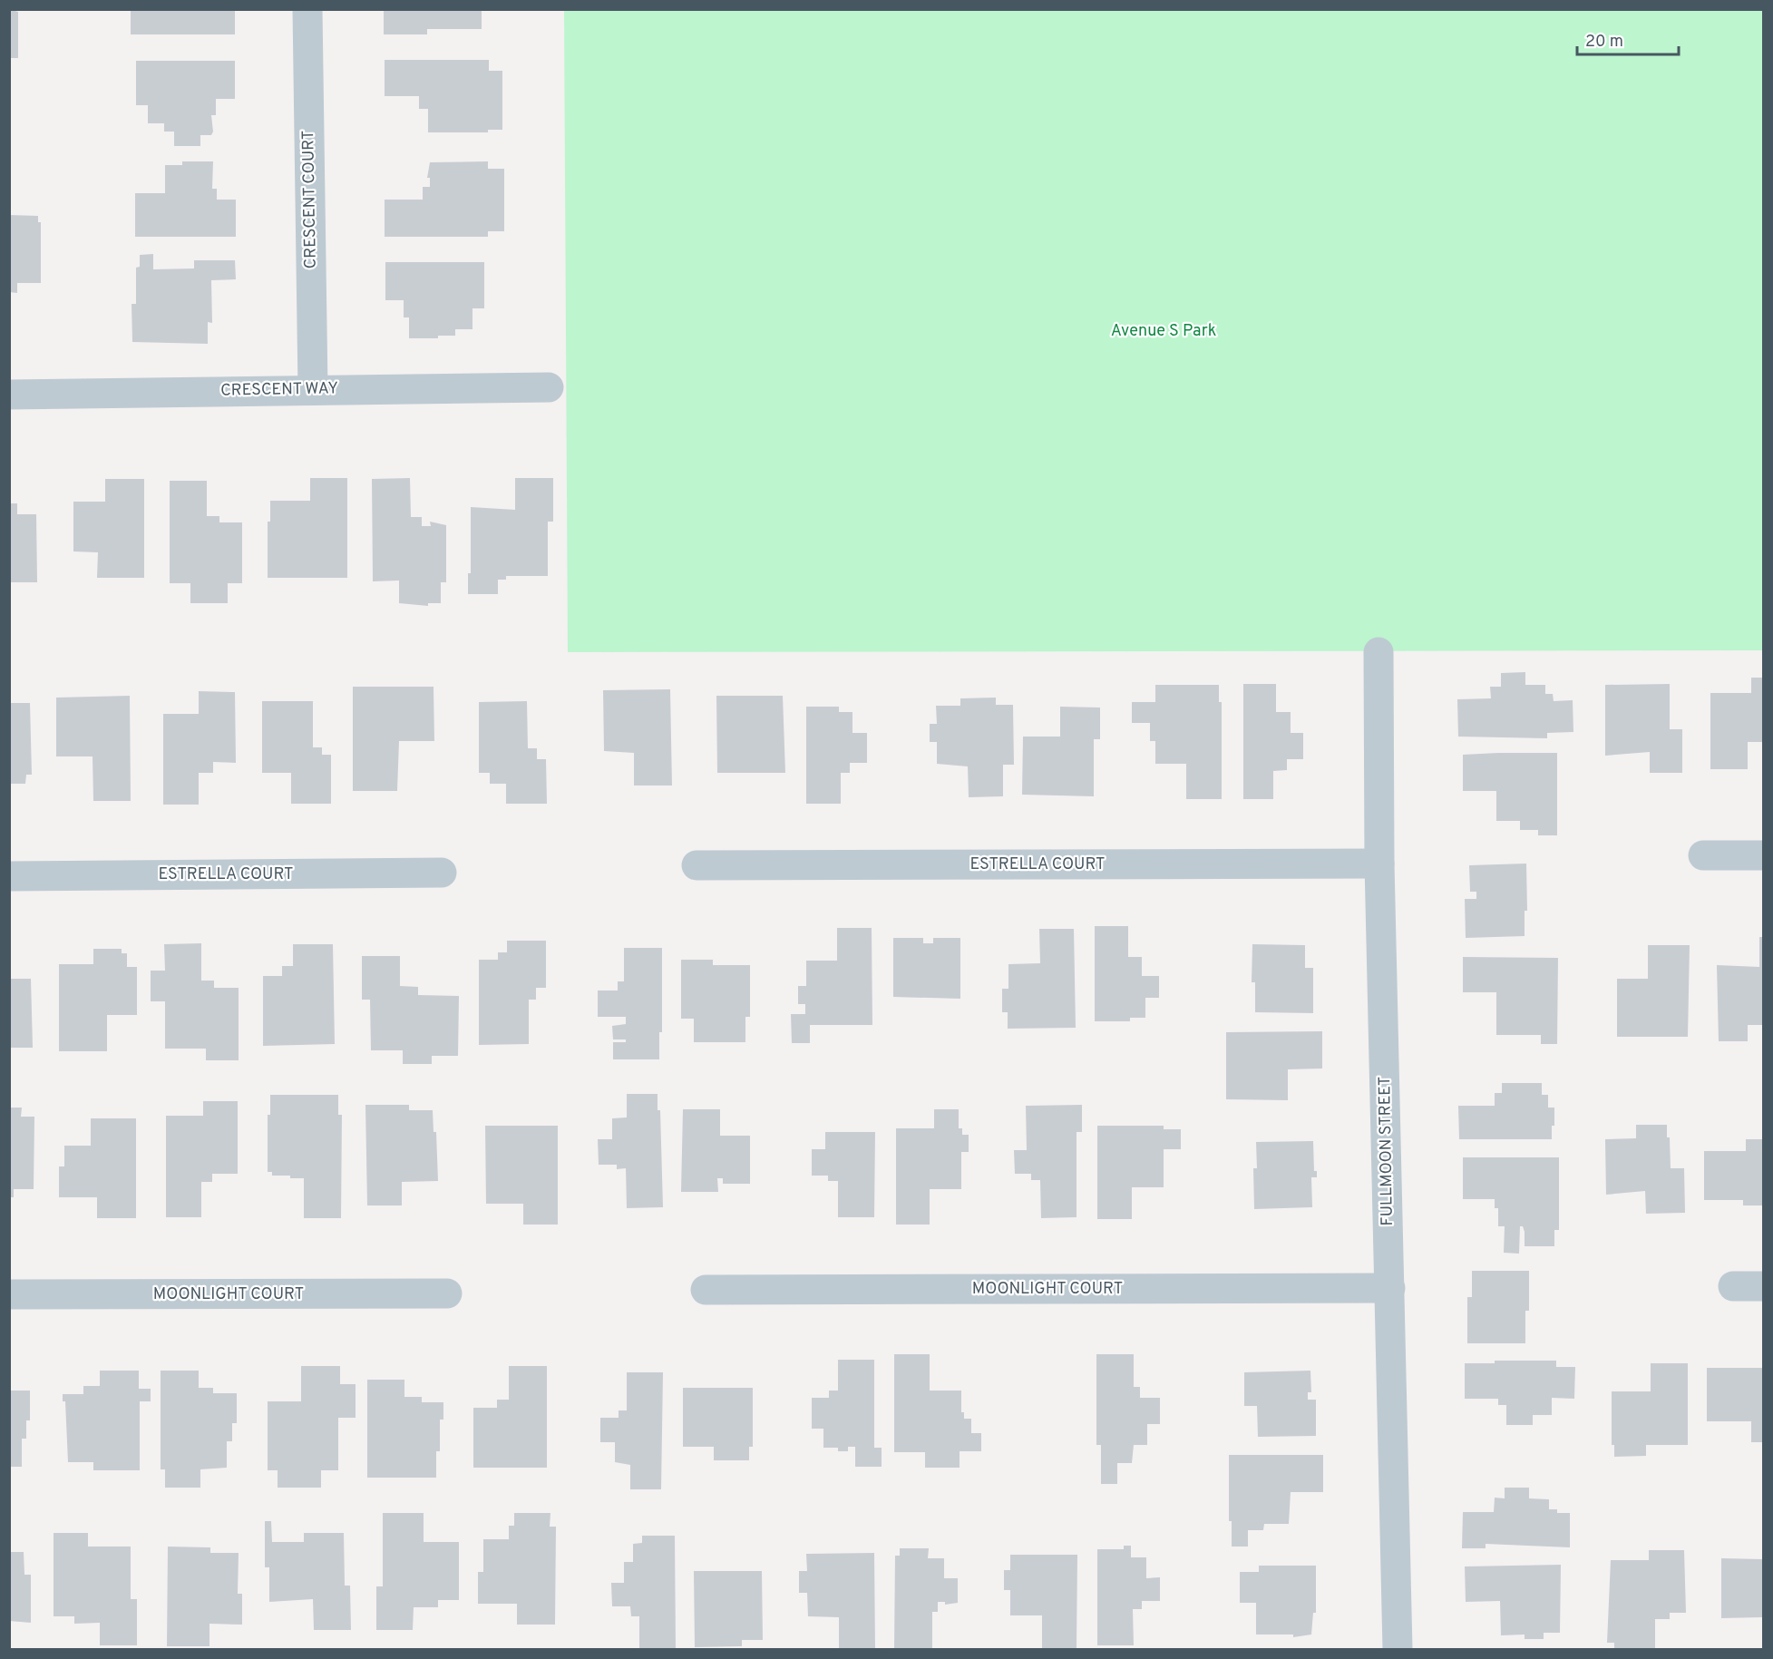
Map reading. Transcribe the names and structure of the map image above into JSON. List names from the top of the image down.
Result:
{
  "streets": {
    "street": [
      "CRESCENT COURT",
      "CRESCENT WAY",
      "ESTRELLA COURT",
      "FULLMOON STREET",
      "MOONLIGHT COURT"
    ]
  },
  "crossings": [
    ["CRESCENT COURT", "CRESCENT WAY"],
    ["ESTRELLA COURT", "FULLMOON STREET"],
    ["FULLMOON STREET", "MOONLIGHT COURT"]
  ],
  "parks": ["Avenue S Park"],
  "scale_bar": "20 m"
}
